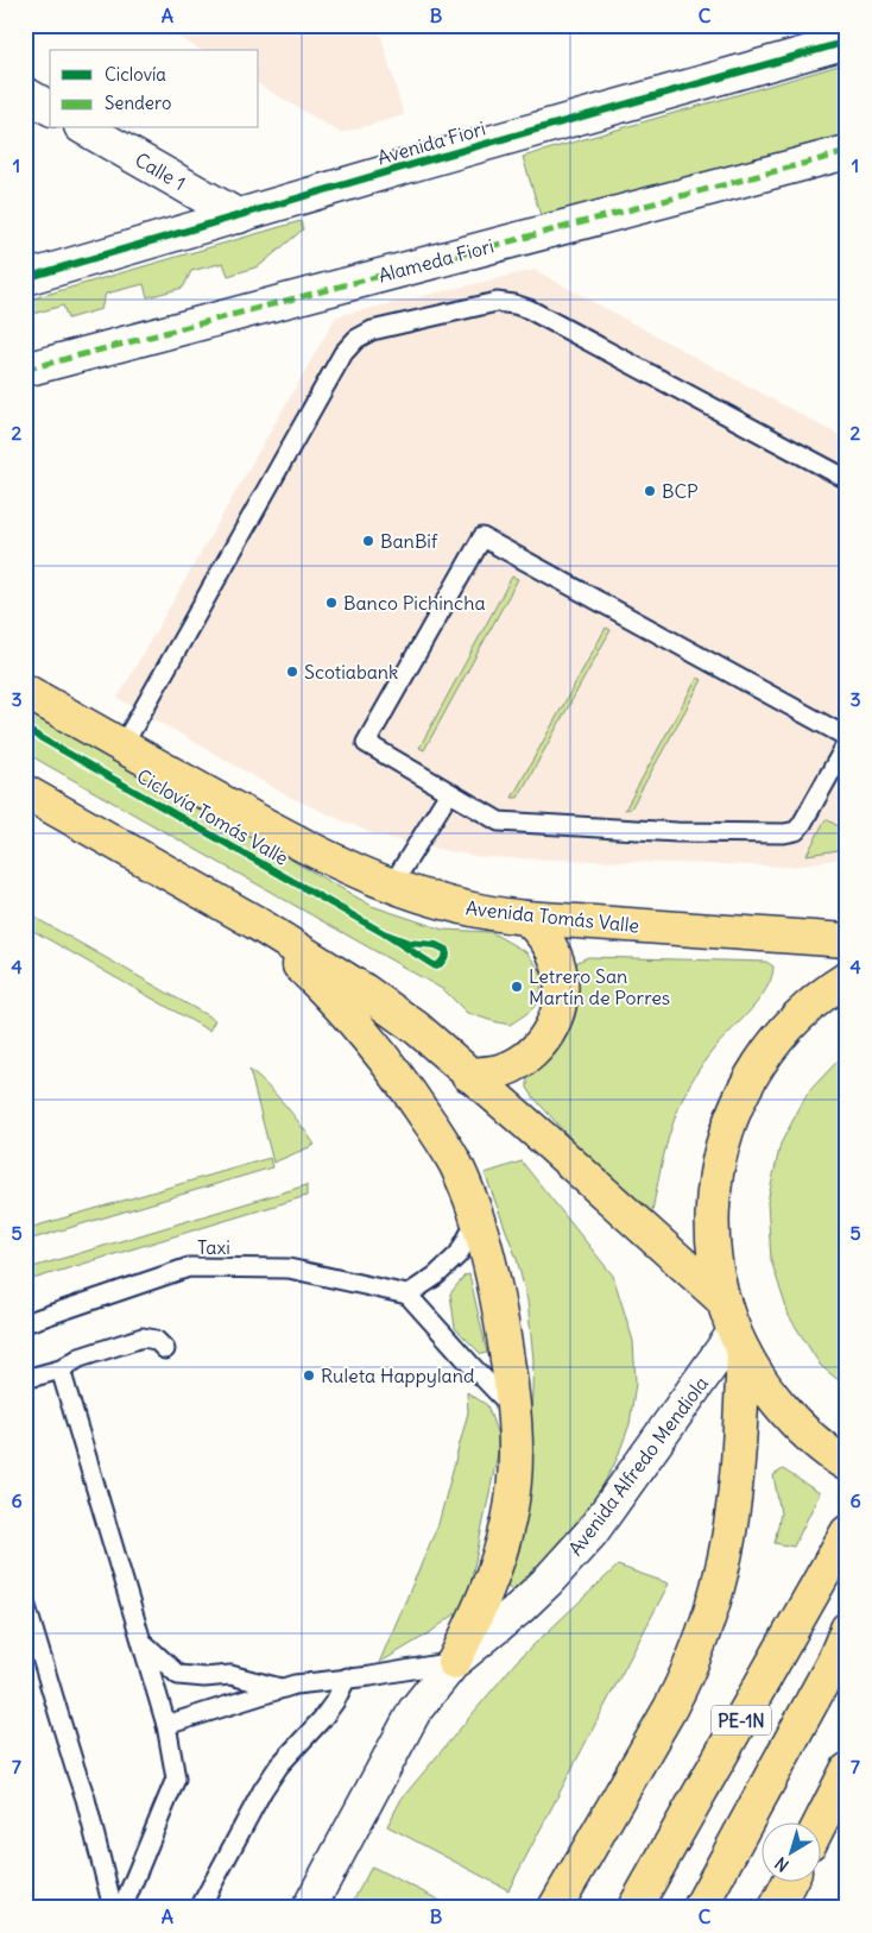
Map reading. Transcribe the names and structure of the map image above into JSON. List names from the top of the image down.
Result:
{
  "streets": {
    "main road": ["Avenida Tomás Valle", "PE-1N"],
    "street": [
      "Avenida Fiori",
      "Calle 1",
      "Alameda Fiori",
      "Avenida Alfredo Mendiola"
    ],
    "lane": ["Taxi"],
    "cycle path": ["Ciclovía Tomás Valle"]
  },
  "crossings": [
    ["Avenida Fiori", "Calle 1"]
  ],
  "places": [
    "BCP",
    "BanBif",
    "Banco Pichincha",
    "Scotiabank",
    "Letrero San Martín de Porres",
    "Ruleta Happyland"
  ],
  "legend": ["Ciclovía", "Sendero"],
  "north": "bottom left",
  "grid": {
    "columns": ["A", "B", "C"],
    "rows": [
      "1",
      "2",
      "3",
      "4",
      "5",
      "6",
      "7"
    ]
  }
}
